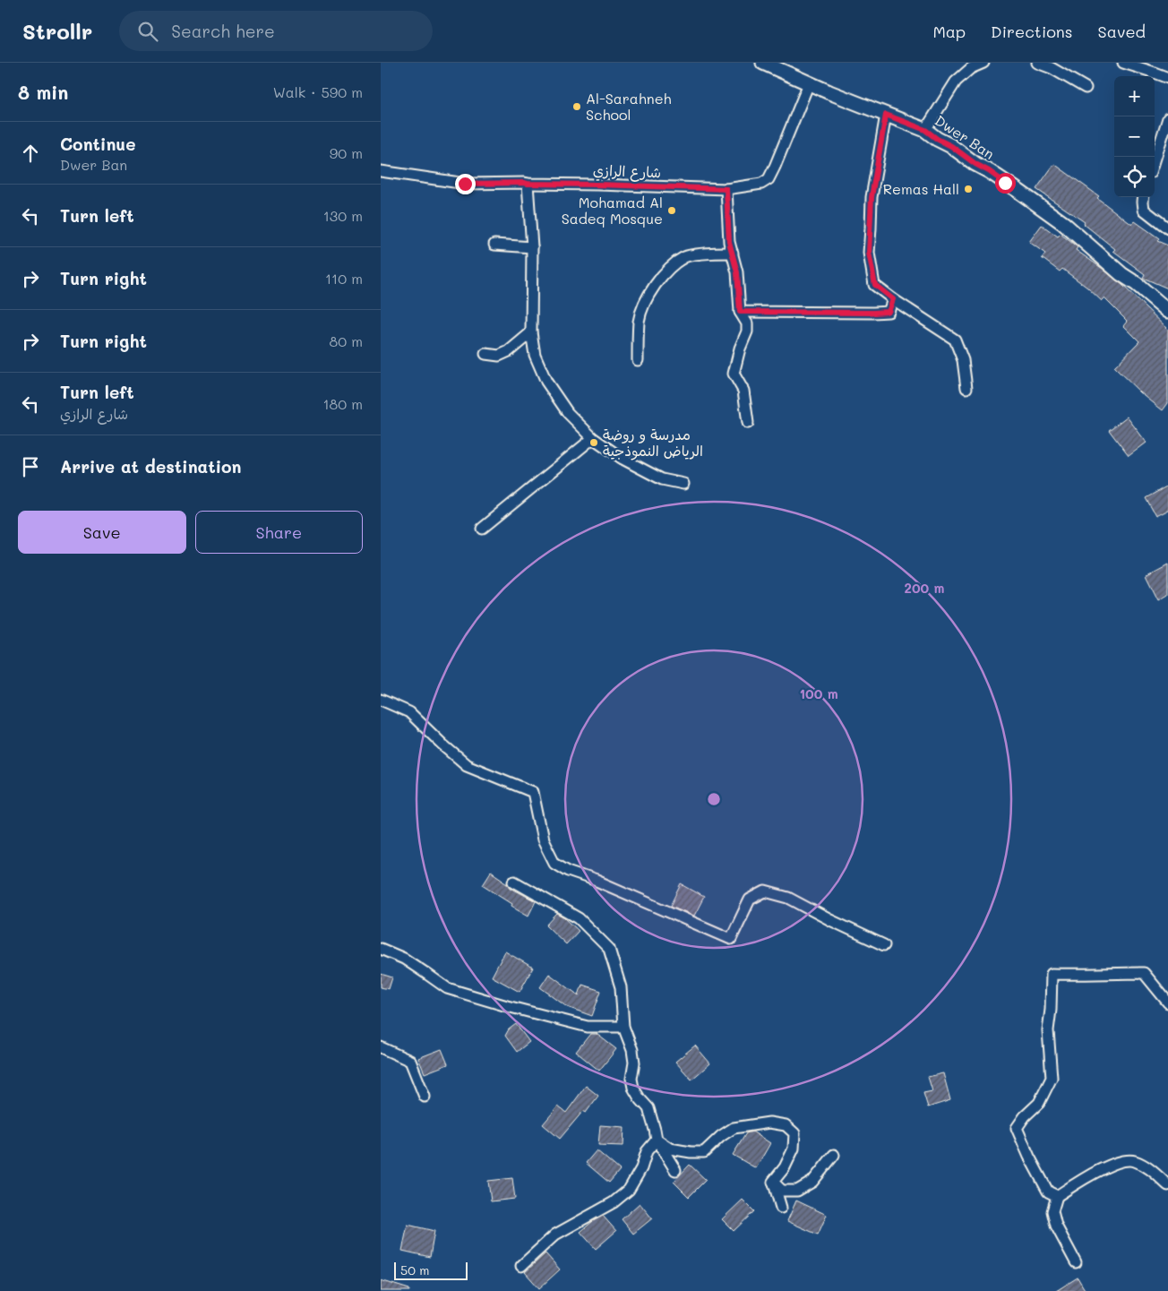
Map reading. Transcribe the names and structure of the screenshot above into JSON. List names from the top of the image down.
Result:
{
  "streets": {
    "street": ["Dwer Ban", "شارع الرازي"]
  },
  "crossings": [
    ["Dwer Ban", "شارع الرازي"]
  ],
  "places": [
    "Al-Sarahneh School",
    "Remas Hall",
    "Mohamad Al Sadeq Mosque",
    "مدرسة و روضة الرياض النموذجية"
  ],
  "scale_bar": "50 m",
  "page": {
    "header": "Strollr",
    "search": "Search here",
    "nav": ["Map", "Directions", "Saved"],
    "heading": ["8 min", "Walk · 590 m"],
    "map_buttons": ["+", "−"],
    "list": [
      ["Continue", "Dwer Ban", "90 m"],
      ["Turn left", "130 m"],
      ["Turn right", "110 m"],
      ["Turn right", "80 m"],
      ["Turn left", "شارع الرازي", "180 m"],
      "Arrive at destination"
    ],
    "buttons": ["Save", "Share"],
    "scale": "50 m"
  },
  "rings": ["200 m", "100 m"]
}
